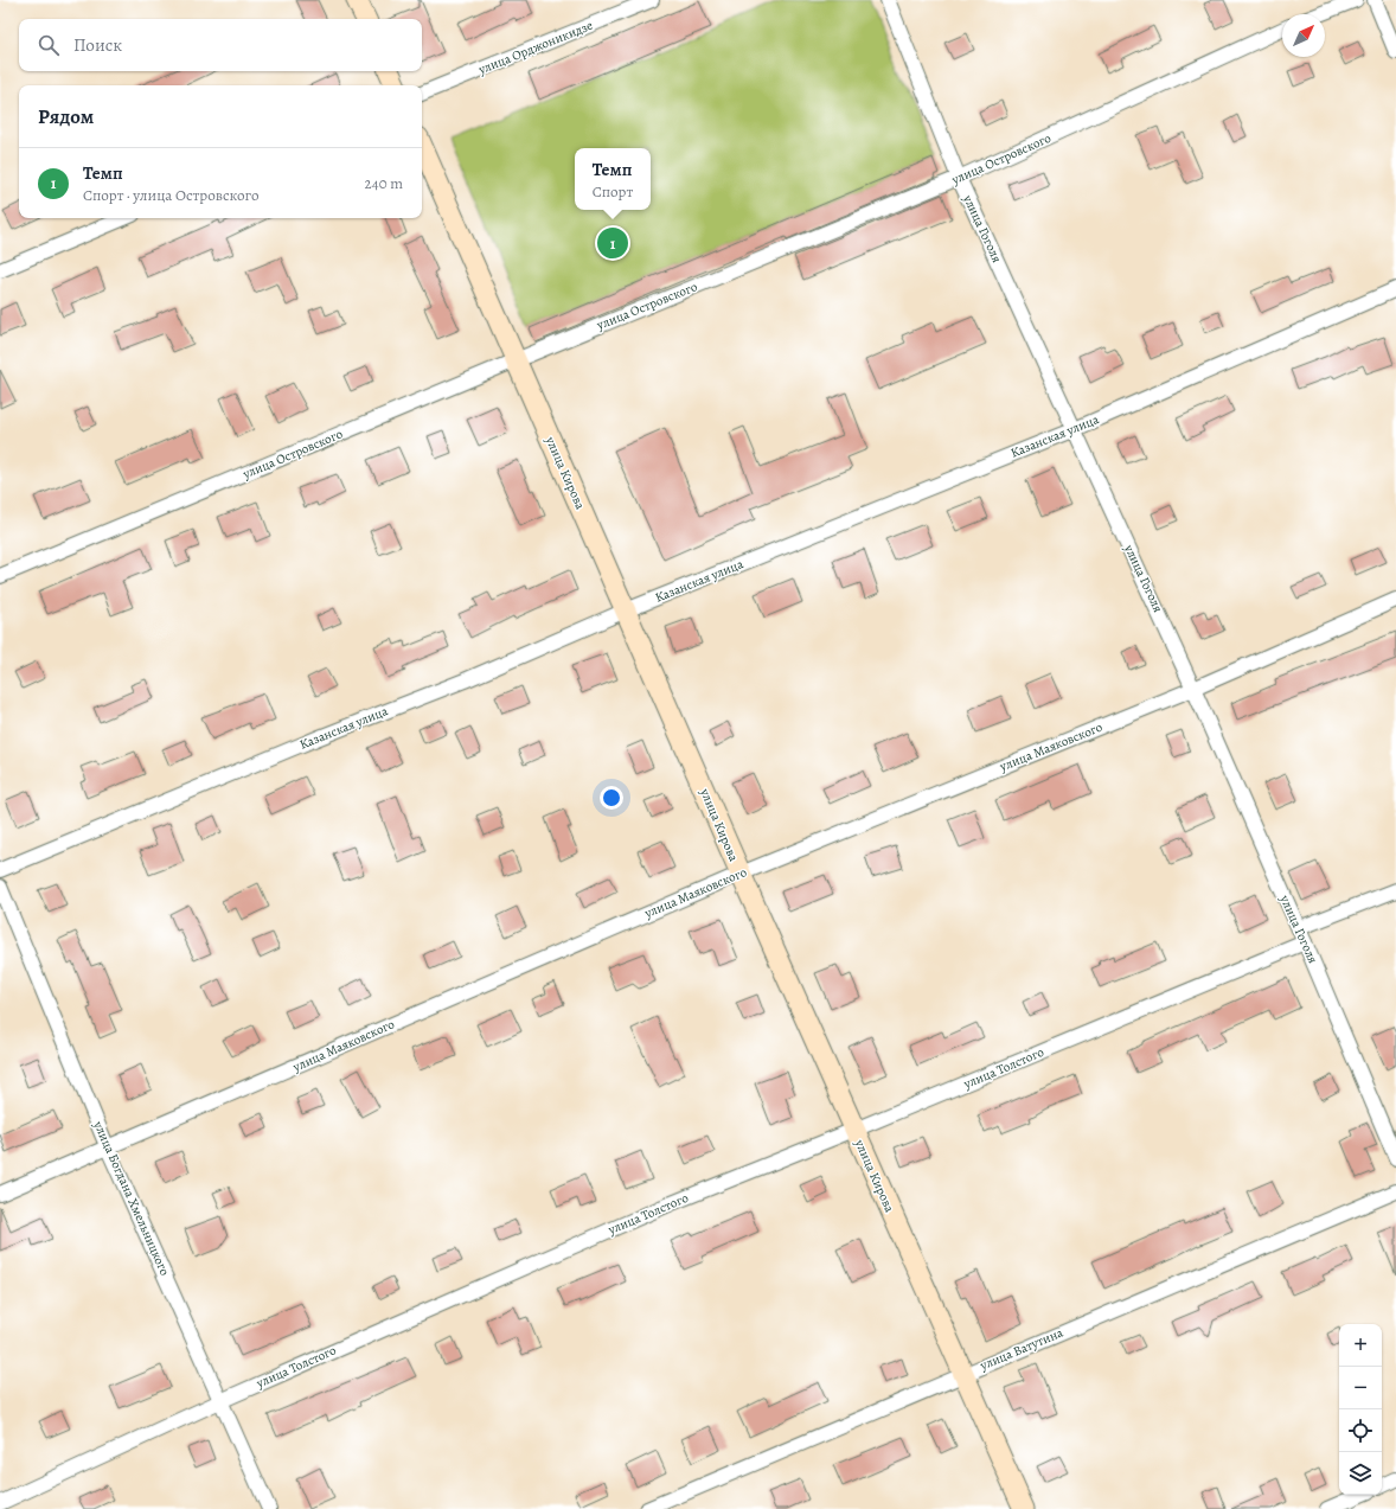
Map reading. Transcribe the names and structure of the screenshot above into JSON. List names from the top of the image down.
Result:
{
  "streets": {
    "street": [
      "улица Орджоникидзе",
      "улица Островского",
      "улица Гоголя",
      "Казанская улица",
      "улица Кирова",
      "улица Маяковского",
      "улица Толстого",
      "улица Богдана Хмельницкого",
      "улица Ватутина"
    ]
  },
  "crossings": [
    ["улица Островского", "улица Гоголя"],
    ["улица Островского", "улица Кирова"],
    ["улица Гоголя", "Казанская улица"],
    ["улица Гоголя", "улица Маяковского"],
    ["улица Гоголя", "улица Толстого"],
    ["Казанская улица", "улица Кирова"],
    ["улица Кирова", "улица Маяковского"],
    ["улица Кирова", "улица Толстого"],
    ["улица Кирова", "улица Ватутина"],
    ["улица Маяковского", "улица Богдана Хмельницкого"],
    ["улица Толстого", "улица Богдана Хмельницкого"]
  ],
  "north": "top right",
  "page": {
    "search": "Поиск",
    "heading": "Рядом",
    "list": [
      {
        "mark": "1",
        "name": "Темп",
        "note": "Спорт · улица Островского",
        "value": "240 m"
      }
    ],
    "popup": ["Темп", "Спорт"],
    "pins": "1",
    "map_buttons": ["+", "−"]
  }
}
